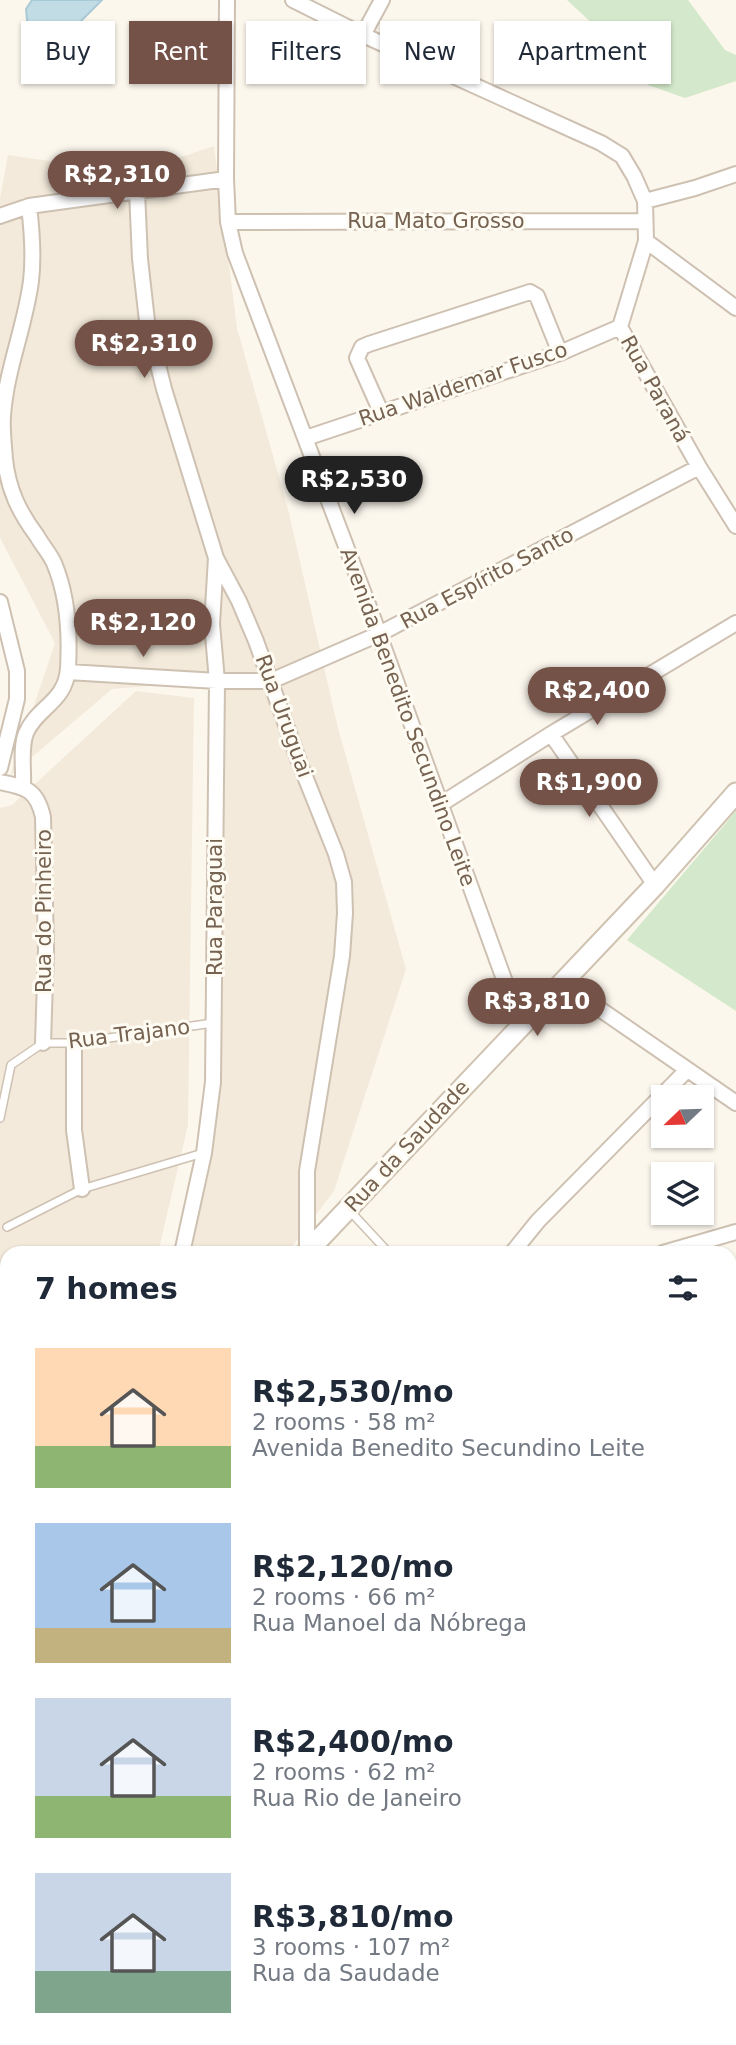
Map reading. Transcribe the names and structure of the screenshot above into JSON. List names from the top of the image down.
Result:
{
  "streets": {
    "main road": ["Rua da Saudade"],
    "street": [
      "Rua Mato Grosso",
      "Rua Waldemar Fusco",
      "Rua Paraná",
      "Rua Espírito Santo",
      "Rua Uruguai",
      "Avenida Benedito Secundino Leite",
      "Rua Paraguai",
      "Rua do Pinheiro"
    ],
    "lane": ["Rua Trajano"]
  },
  "crossings": [
    ["Rua Mato Grosso", "Rua Paraná"],
    ["Rua Mato Grosso", "Avenida Benedito Secundino Leite"],
    ["Rua Waldemar Fusco", "Rua Paraná"],
    ["Rua Waldemar Fusco", "Avenida Benedito Secundino Leite"],
    ["Rua Paraná", "Rua Espírito Santo"],
    ["Rua Espírito Santo", "Rua Uruguai"],
    ["Rua Espírito Santo", "Avenida Benedito Secundino Leite"],
    ["Rua Uruguai", "Rua Paraguai"],
    ["Avenida Benedito Secundino Leite", "Rua da Saudade"],
    ["Rua Paraguai", "Rua Trajano"],
    ["Rua do Pinheiro", "Rua Trajano"]
  ],
  "north": "bottom left",
  "page": {
    "chip": [
      "Buy",
      "Rent",
      "Filters",
      "New",
      "Apartment"
    ],
    "price": [
      "R$2,310",
      "R$2,310",
      "R$2,530",
      "R$2,120",
      "R$2,400",
      "R$1,900",
      "R$3,810"
    ],
    "heading": "7 homes",
    "list": [
      {
        "name": "R$2,530/mo",
        "note": "2 rooms · 58 m² · Avenida Benedito Secundino Leite"
      },
      {
        "name": "R$2,120/mo",
        "note": "2 rooms · 66 m² · Rua Manoel da Nóbrega"
      },
      {
        "name": "R$2,400/mo",
        "note": "2 rooms · 62 m² · Rua Rio de Janeiro"
      },
      {
        "name": "R$3,810/mo",
        "note": "3 rooms · 107 m² · Rua da Saudade"
      }
    ]
  }
}
